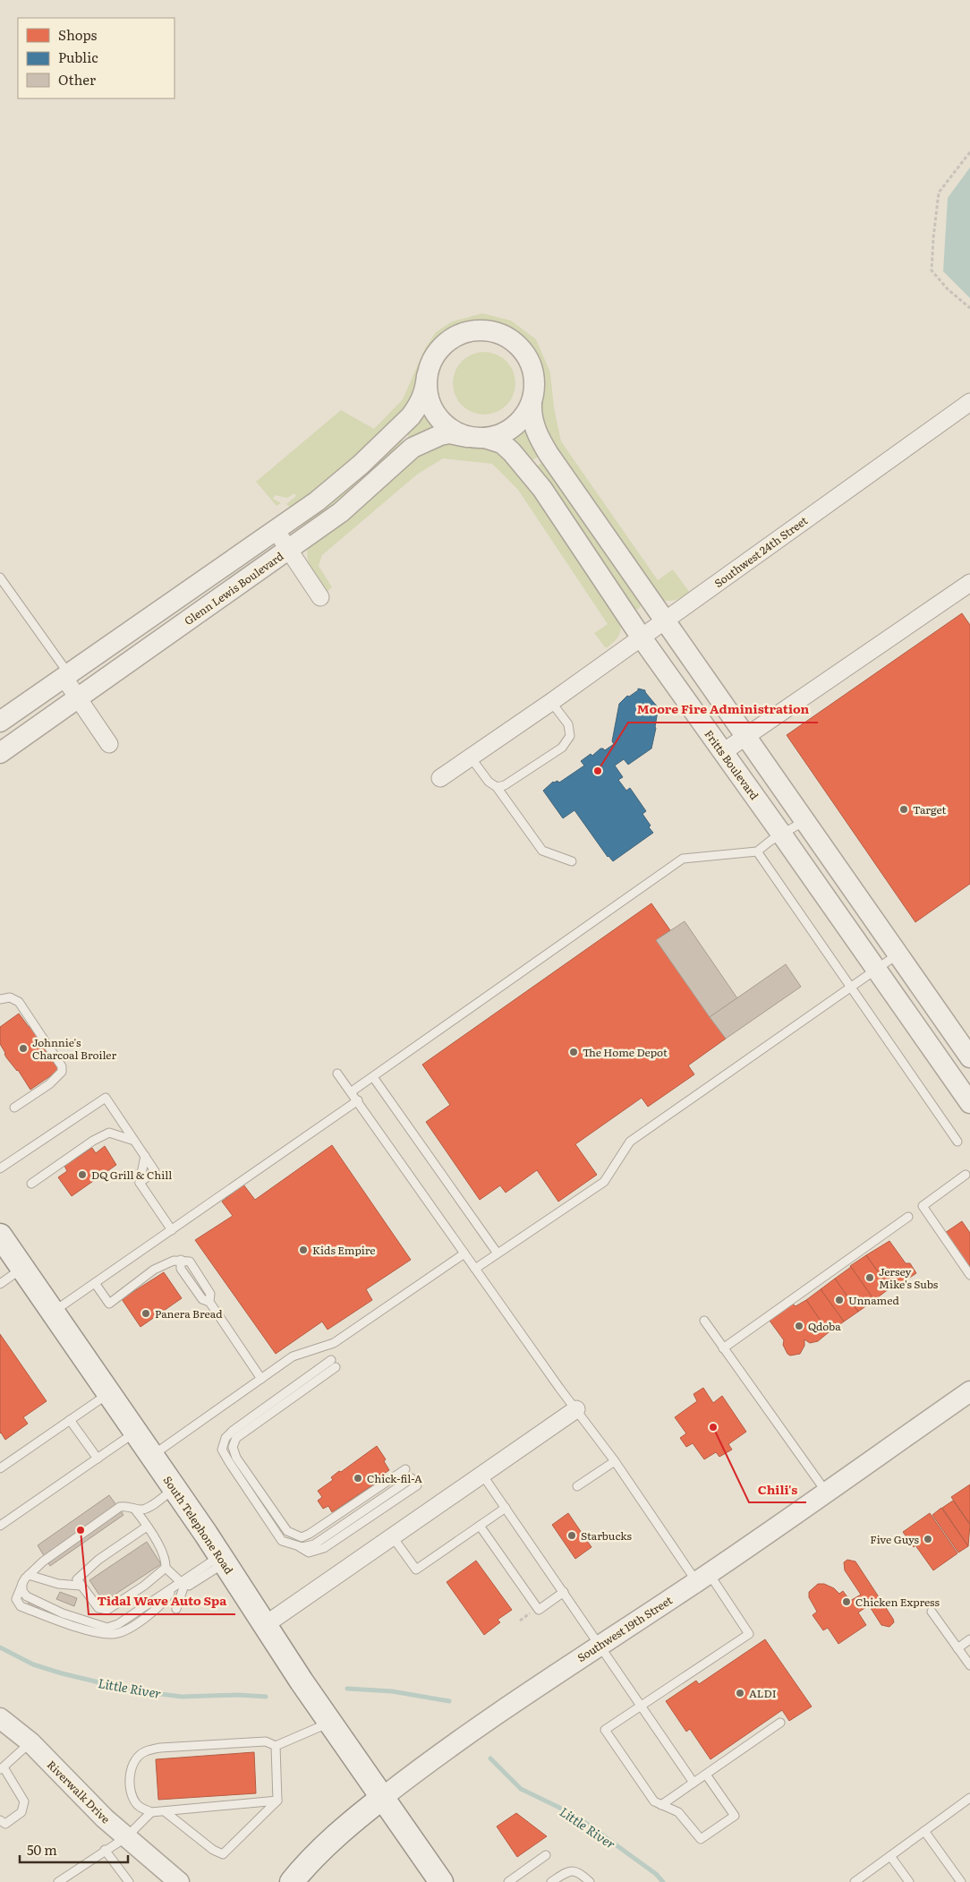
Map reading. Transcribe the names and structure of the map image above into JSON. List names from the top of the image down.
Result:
{
  "streets": {
    "main road": ["South Telephone Road", "Southwest 19th Street"],
    "street": [
      "Southwest 24th Street",
      "Glenn Lewis Boulevard",
      "Fritts Boulevard",
      "Riverwalk Drive"
    ]
  },
  "crossings": [
    ["Southwest 24th Street", "Fritts Boulevard"],
    ["Glenn Lewis Boulevard", "Fritts Boulevard"],
    ["South Telephone Road", "Southwest 19th Street"]
  ],
  "water": ["Little River"],
  "places": [
    "Moore Fire Administration",
    "Target",
    "Johnnie's Charcoal Broiler",
    "The Home Depot",
    "DQ Grill & Chill",
    "Kids Empire",
    "Jersey Mike's Subs",
    "Unnamed",
    "Panera Bread",
    "Qdoba",
    "Chili's",
    "Chick-fil-A",
    "Tidal Wave Auto Spa",
    "Starbucks",
    "Five Guys",
    "Chicken Express",
    "ALDI"
  ],
  "legend": ["Shops", "Public", "Other"],
  "scale_bar": "50 m"
}
